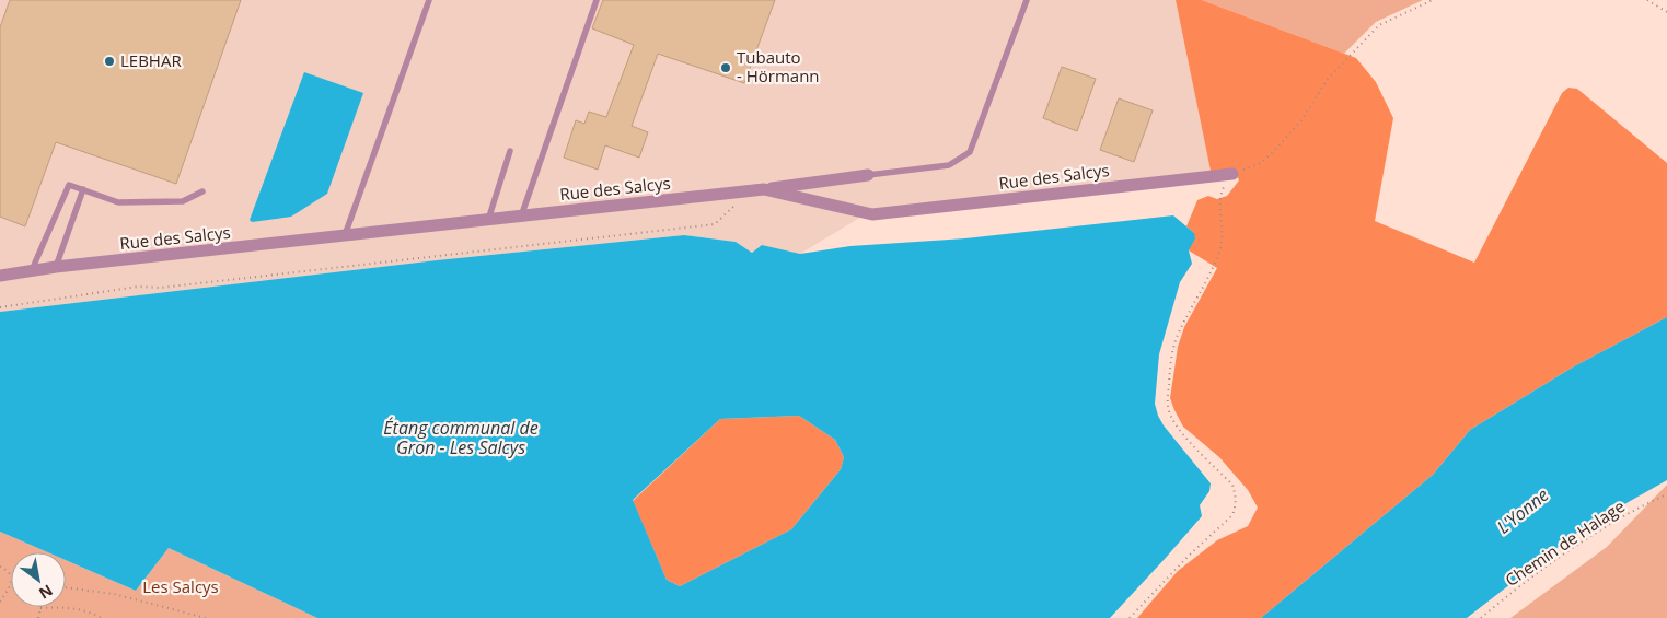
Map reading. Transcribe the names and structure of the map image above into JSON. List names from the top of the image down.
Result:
{
  "streets": {
    "street": ["Rue des Salcys"],
    "path": ["Chemin de Halage"]
  },
  "water": ["Étang communal de Gron - Les Salcys", "L'Yonne"],
  "parks": ["Les Salcys"],
  "places": ["LEBHAR", "Tubauto - Hörmann"],
  "north": "bottom right"
}
